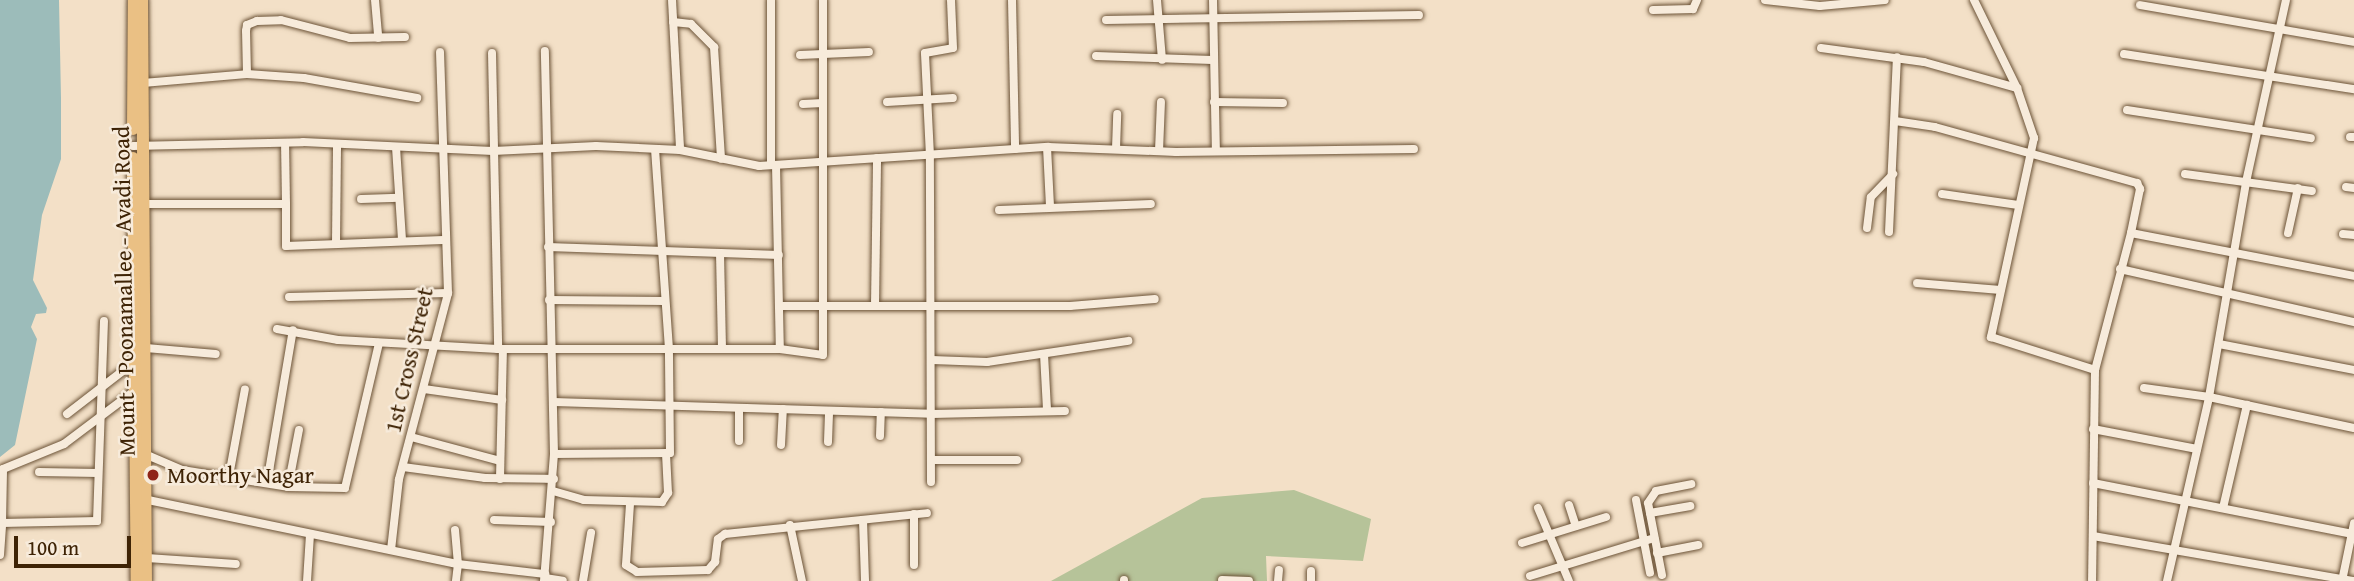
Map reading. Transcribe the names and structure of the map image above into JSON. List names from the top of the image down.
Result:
{
  "streets": {
    "main road": ["Mount - Poonamallee - Avadi Road"],
    "street": ["1st Cross Street"]
  },
  "places": ["Moorthy Nagar"],
  "scale_bar": "100 m"
}
